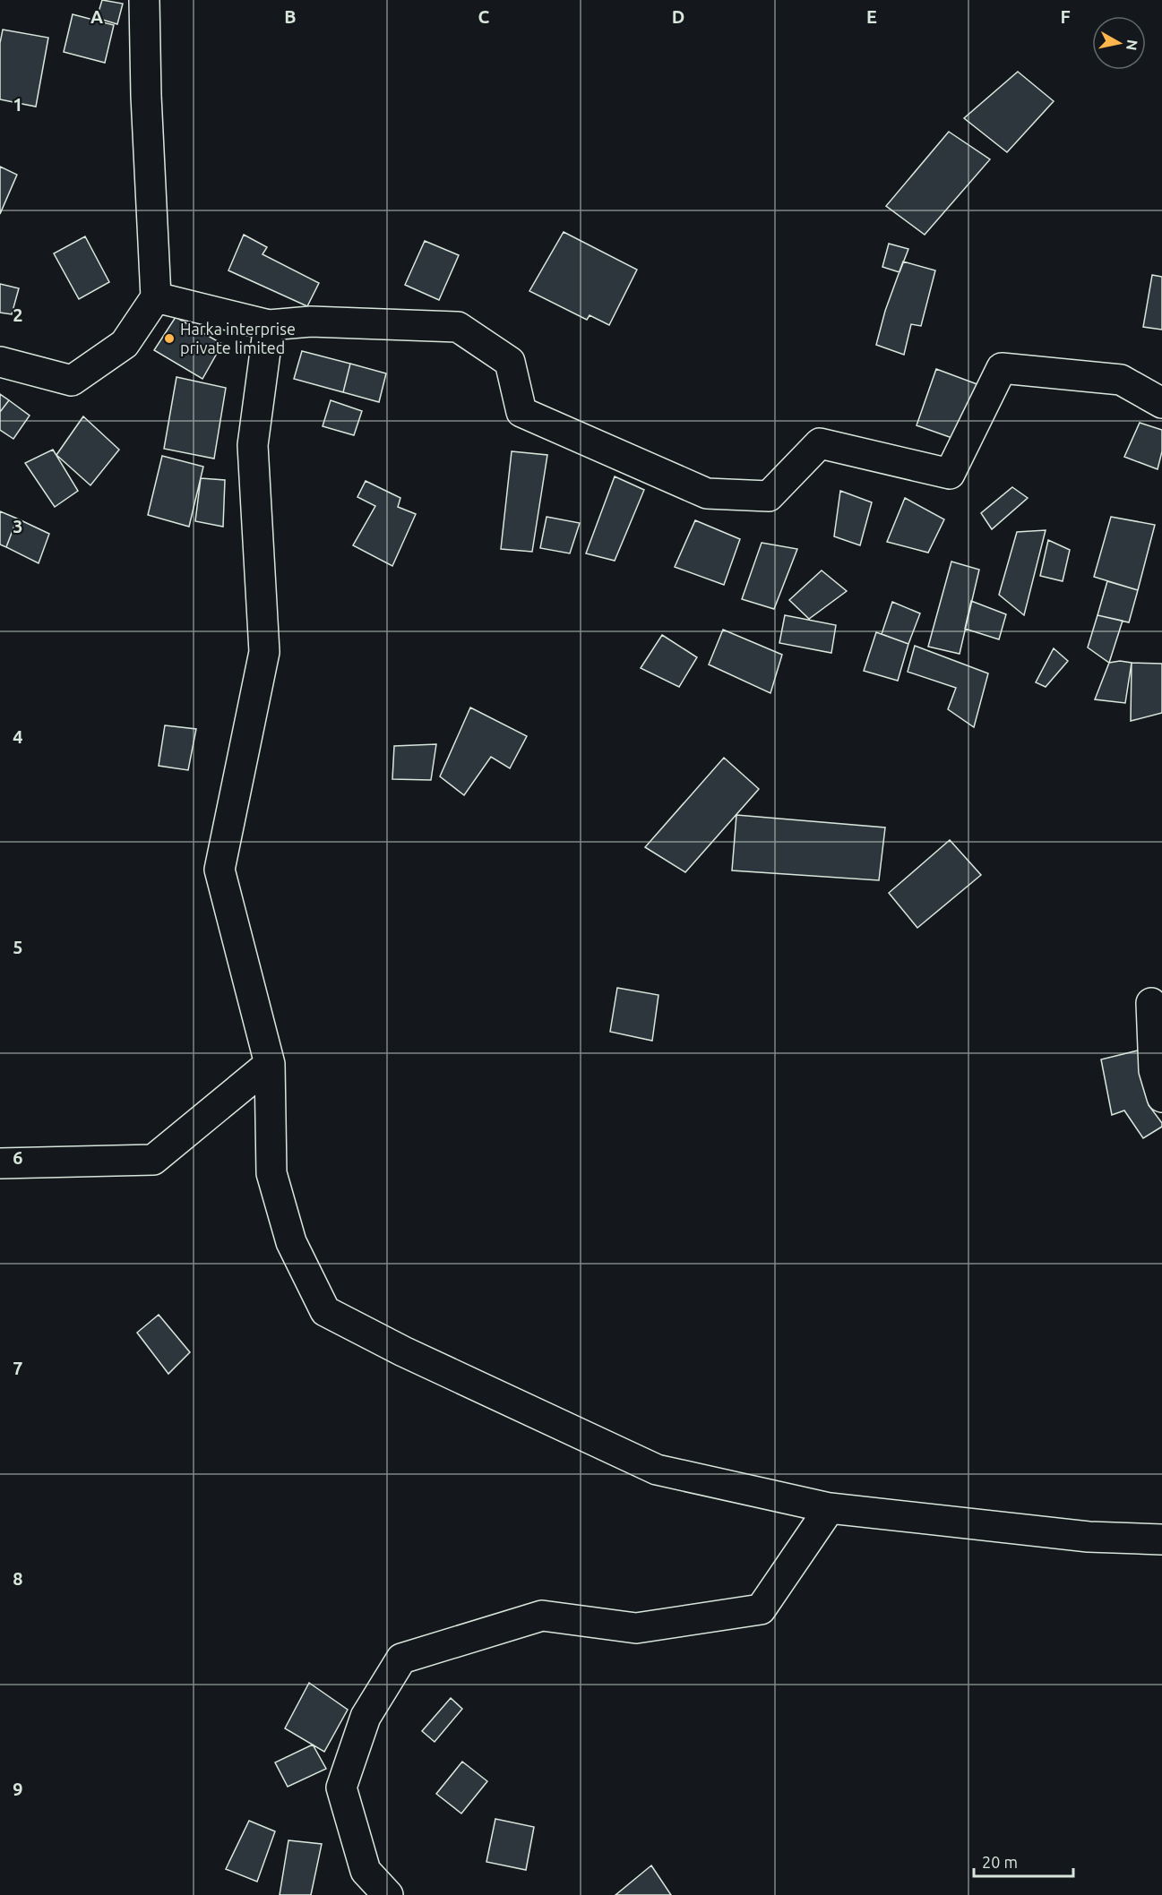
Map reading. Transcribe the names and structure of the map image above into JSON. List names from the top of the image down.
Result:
{
  "places": ["Harka interprise private limited"],
  "scale_bar": "20 m",
  "north": "right",
  "grid": {
    "columns": [
      "A",
      "B",
      "C",
      "D",
      "E",
      "F"
    ],
    "rows": [
      "1",
      "2",
      "3",
      "4",
      "5",
      "6",
      "7",
      "8",
      "9"
    ]
  }
}
